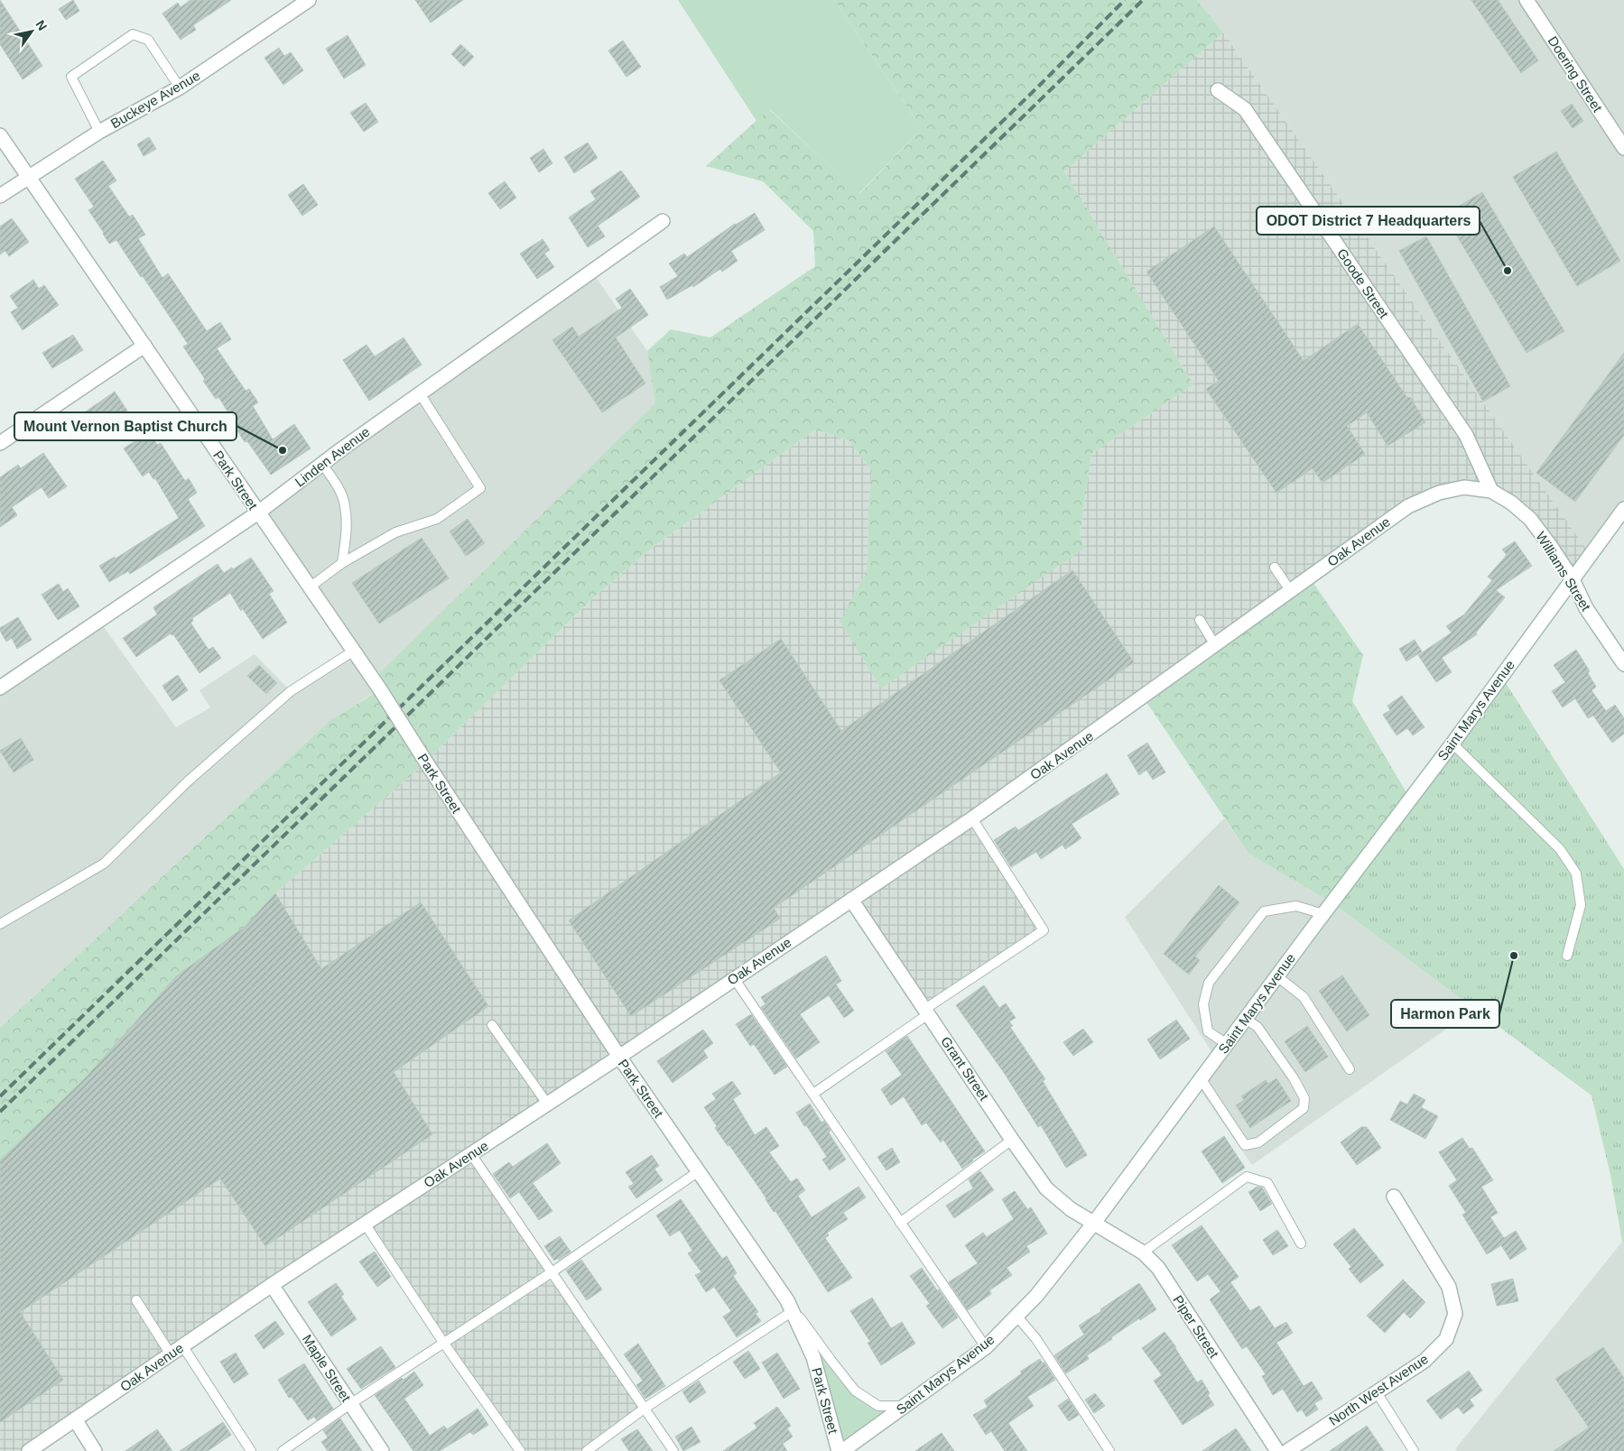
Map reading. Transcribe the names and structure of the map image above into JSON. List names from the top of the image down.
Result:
{
  "streets": {
    "street": [
      "Doering Street",
      "Buckeye Avenue",
      "Goode Street",
      "Linden Avenue",
      "Park Street",
      "Oak Avenue",
      "Williams Street",
      "Saint Marys Avenue",
      "Grant Street",
      "Piper Street",
      "Maple Street",
      "North West Avenue"
    ]
  },
  "crossings": [
    ["Buckeye Avenue", "Park Street"],
    ["Goode Street", "Oak Avenue"],
    ["Goode Street", "Williams Street"],
    ["Linden Avenue", "Park Street"],
    ["Park Street", "Oak Avenue"],
    ["Park Street", "Saint Marys Avenue"],
    ["Oak Avenue", "Williams Street"],
    ["Oak Avenue", "Grant Street"],
    ["Oak Avenue", "Maple Street"],
    ["Williams Street", "Saint Marys Avenue"],
    ["Saint Marys Avenue", "Grant Street"],
    ["Saint Marys Avenue", "Piper Street"],
    ["Grant Street", "Piper Street"]
  ],
  "places": ["ODOT District 7 Headquarters", "Mount Vernon Baptist Church", "Harmon Park"],
  "north": "top right"
}
